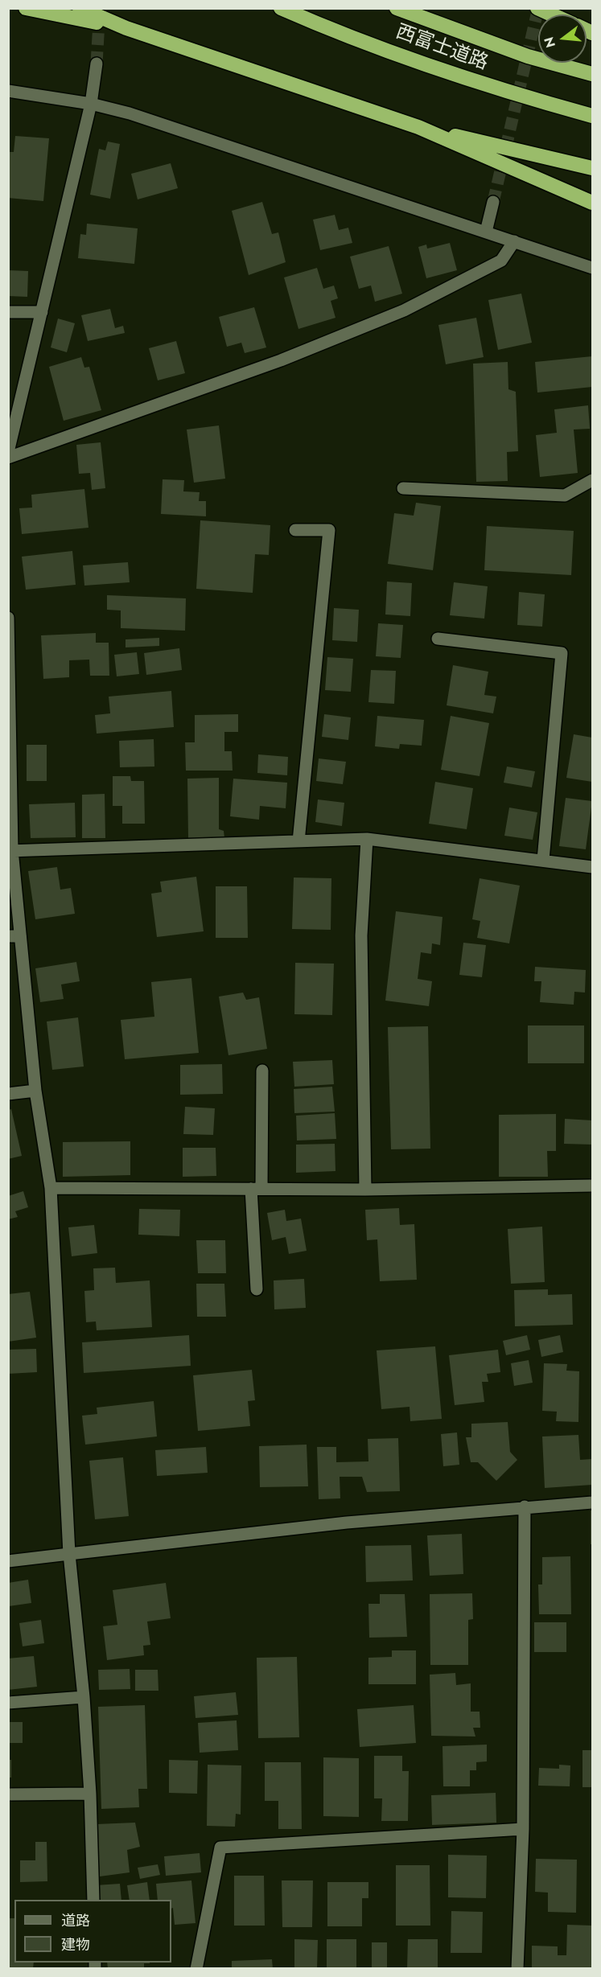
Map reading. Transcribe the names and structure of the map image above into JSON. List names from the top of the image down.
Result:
{
  "streets": {
    "highway": ["西富士道路"]
  },
  "legend": ["道路", "建物"],
  "north": "left"
}
